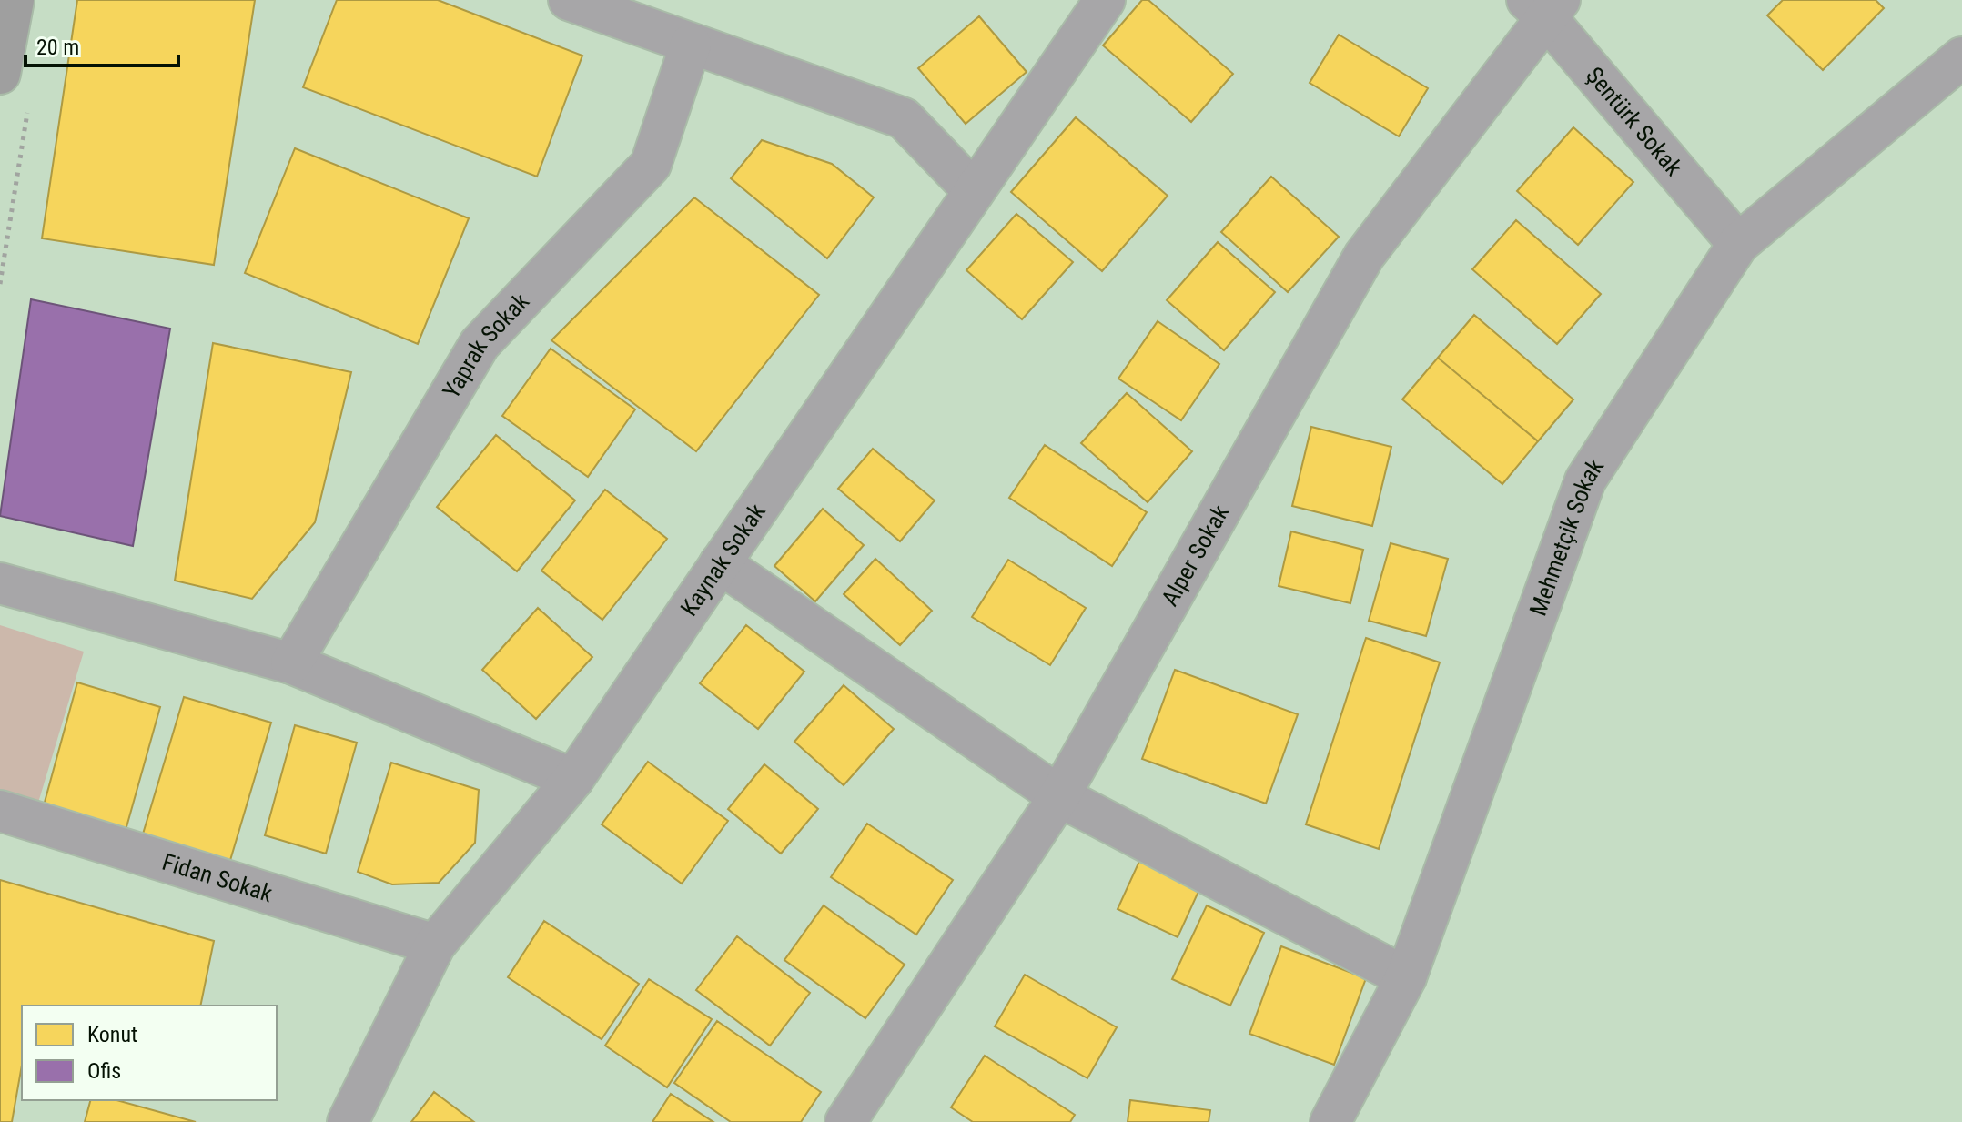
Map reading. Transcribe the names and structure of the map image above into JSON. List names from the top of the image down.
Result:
{
  "streets": {
    "street": [
      "Şentürk Sokak",
      "Yaprak Sokak",
      "Mehmetçik Sokak",
      "Alper Sokak",
      "Kaynak Sokak",
      "Fidan Sokak"
    ]
  },
  "crossings": [
    ["Şentürk Sokak", "Mehmetçik Sokak"],
    ["Şentürk Sokak", "Alper Sokak"],
    ["Kaynak Sokak", "Fidan Sokak"]
  ],
  "legend": ["Konut", "Ofis"],
  "scale_bar": "20 m"
}
